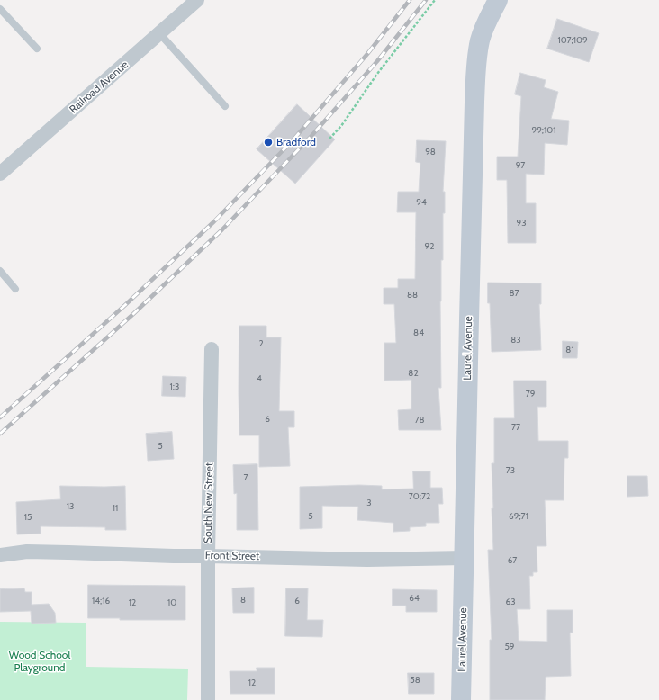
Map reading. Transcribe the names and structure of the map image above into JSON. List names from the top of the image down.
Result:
{
  "streets": {
    "main road": ["Laurel Avenue"],
    "street": ["Railroad Avenue", "South New Street", "Front Street"]
  },
  "crossings": [
    ["Laurel Avenue", "Front Street"],
    ["South New Street", "Front Street"]
  ],
  "parks": ["Wood School Playground"],
  "places": ["Bradford"],
  "house_numbers": [
    "107;109",
    "99;101",
    "98",
    "97",
    "94",
    "93",
    "92",
    "87",
    "88",
    "84",
    "83",
    "2",
    "81",
    "82",
    "4",
    "1;3",
    "79",
    "6",
    "78",
    "77",
    "5",
    "73",
    "7",
    "70;72",
    "3",
    "13",
    "11",
    "5",
    "69;71",
    "15",
    "67",
    "64",
    "8",
    "14;16",
    "6",
    "63",
    "12",
    "10",
    "59",
    "58",
    "12"
  ]
}
